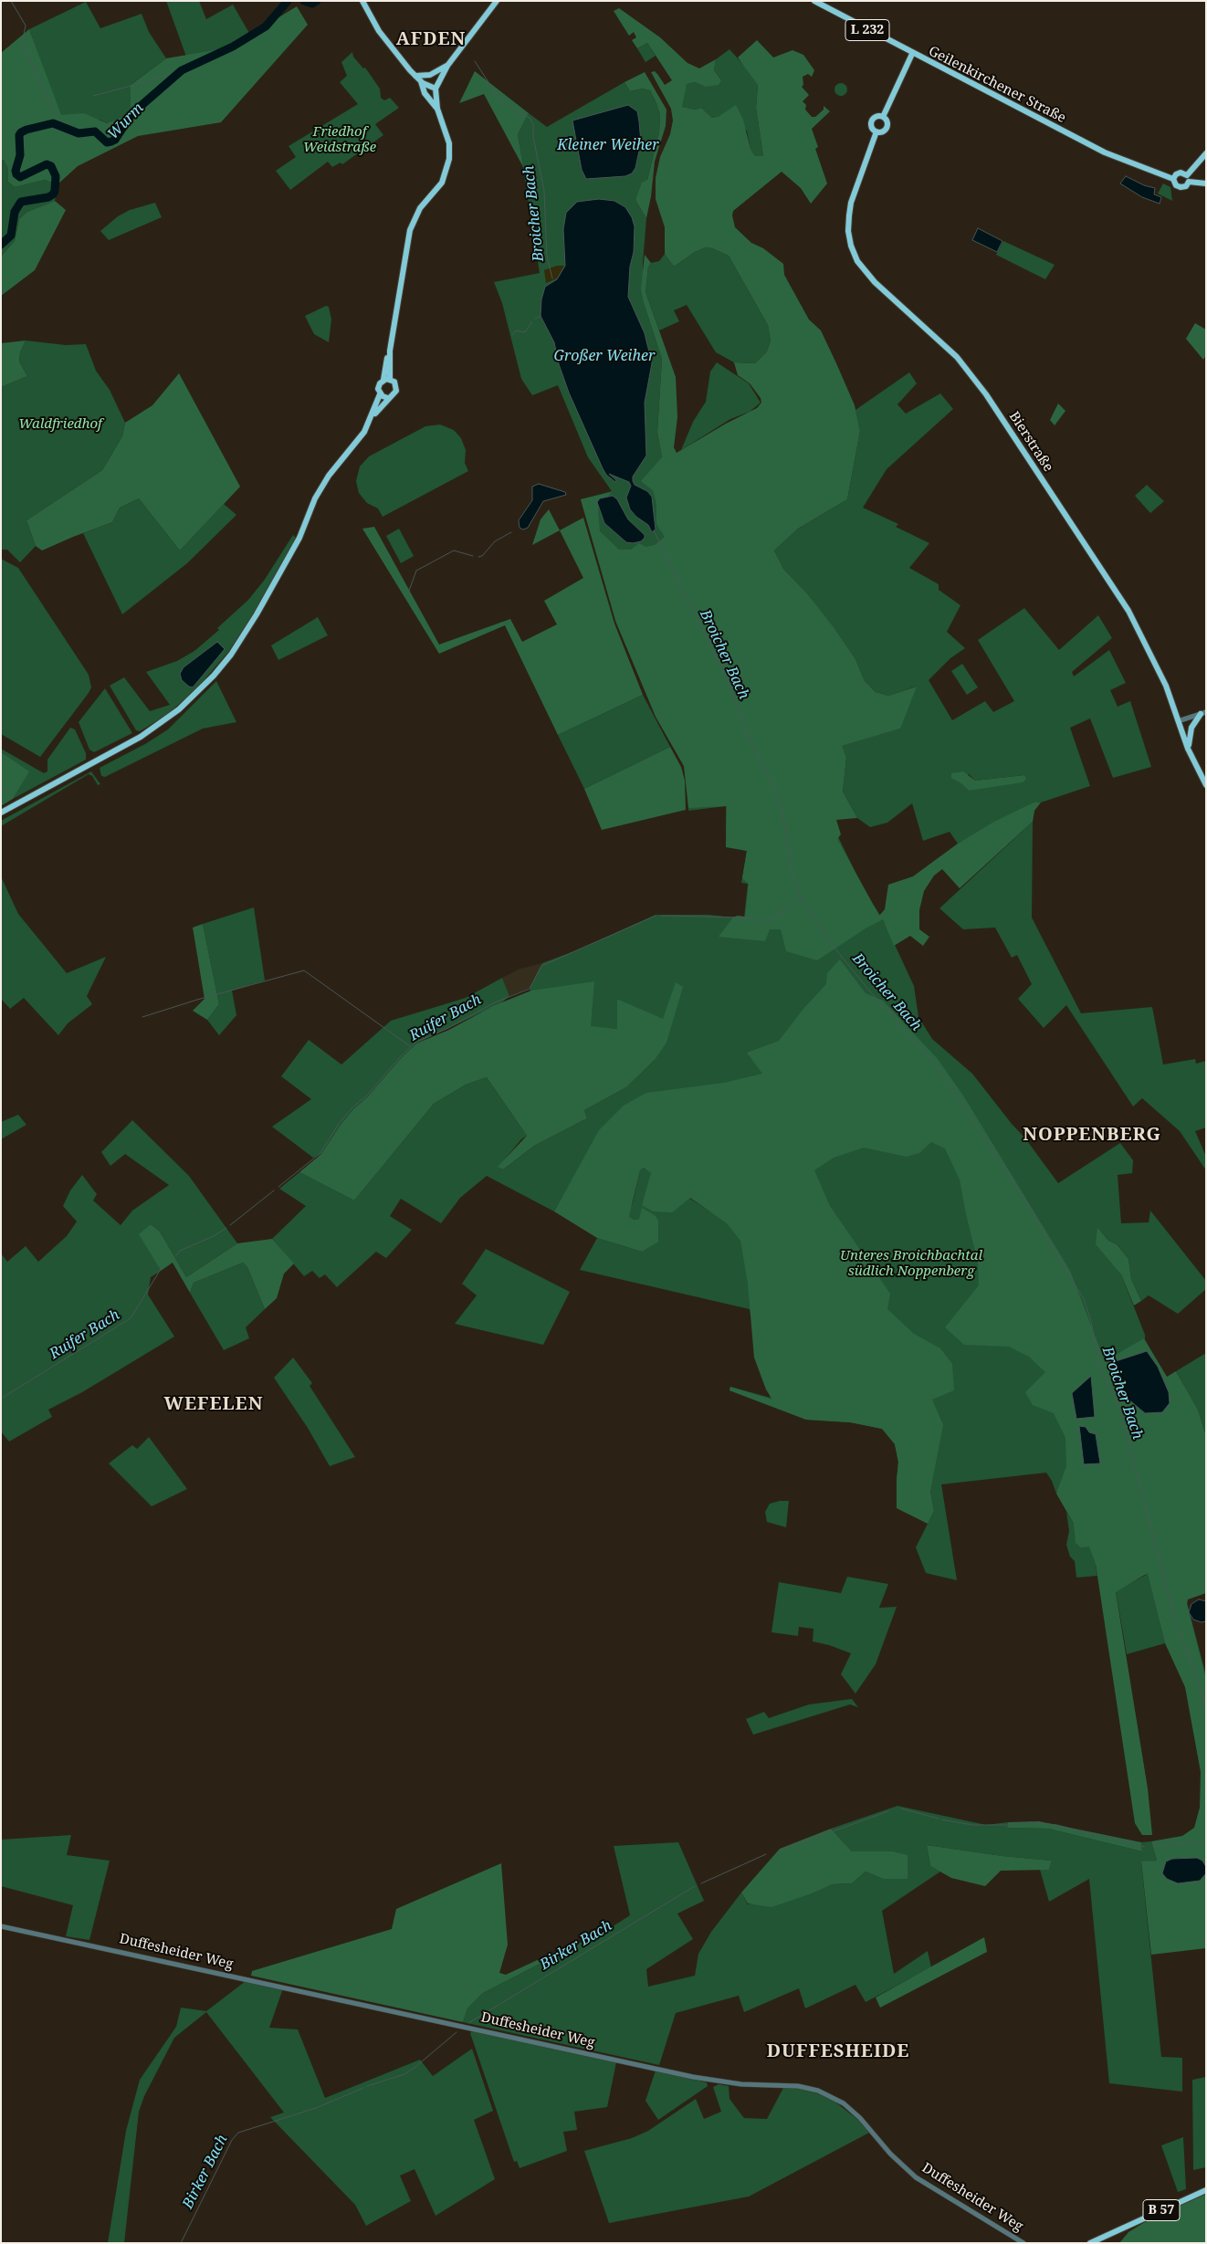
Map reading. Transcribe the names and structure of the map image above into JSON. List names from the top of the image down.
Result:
{
  "streets": {
    "main road": [
      "L 232",
      "Geilenkirchener Straße",
      "Bierstraße",
      "B 57"
    ],
    "street": ["Duffesheider Weg"]
  },
  "districts": [
    "AFDEN",
    "NOPPENBERG",
    "WEFELEN",
    "DUFFESHEIDE"
  ],
  "water": [
    "Wurm",
    "Kleiner Weiher",
    "Broicher Bach",
    "Großer Weiher",
    "Ruifer Bach",
    "Birker Bach"
  ],
  "parks": ["Friedhof Weidstraße", "Waldfriedhof", "Unteres Broichbachtal südlich Noppenberg"]
}
